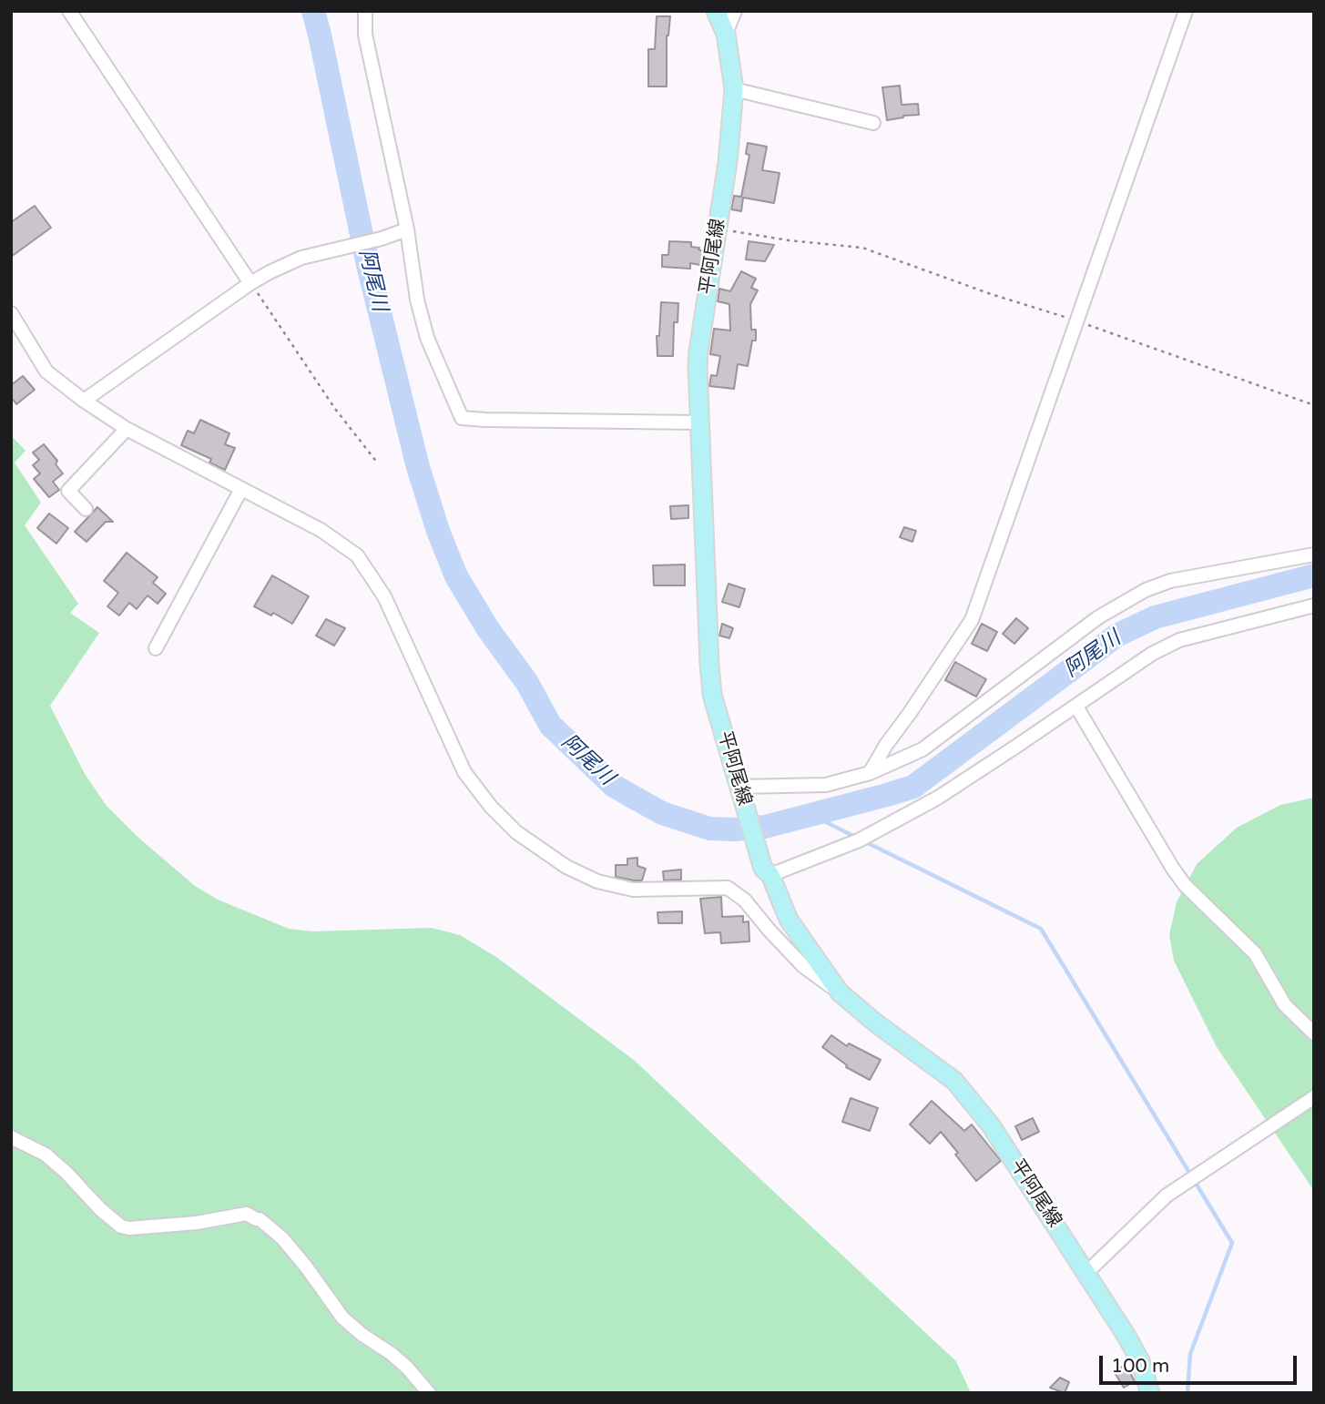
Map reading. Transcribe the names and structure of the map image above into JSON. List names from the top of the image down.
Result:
{
  "streets": {
    "main road": ["平阿尾線"]
  },
  "water": ["阿尾川"],
  "scale_bar": "100 m"
}
